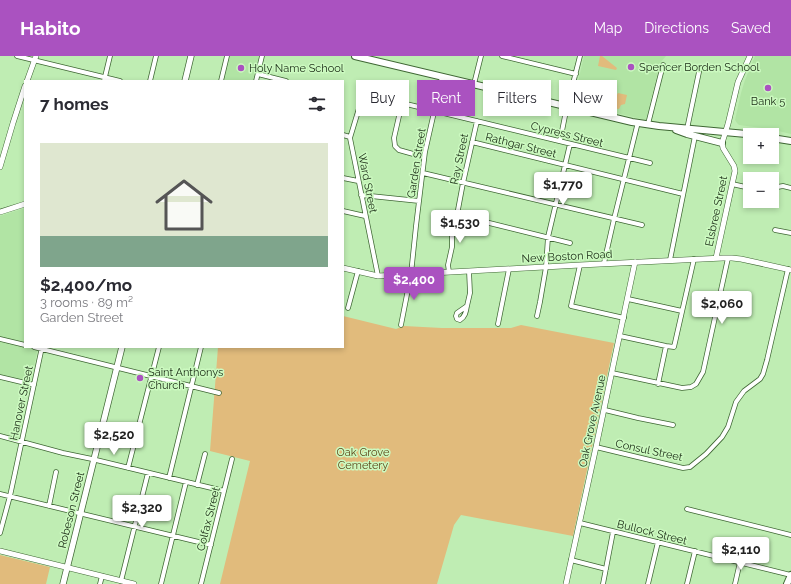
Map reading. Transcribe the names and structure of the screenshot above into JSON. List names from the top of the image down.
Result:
{
  "streets": {
    "main road": ["Robeson Street"],
    "street": [
      "Cypress Street",
      "Rathgar Street",
      "Ray Street",
      "Garden Street",
      "Ward Street",
      "Elsbree Street",
      "New Boston Road",
      "Hanover Street",
      "Oak Grove Avenue",
      "Consul Street",
      "Colfax Street",
      "Bullock Street"
    ]
  },
  "crossings": [
    ["Cypress Street", "Ray Street"],
    ["Rathgar Street", "Ray Street"],
    ["Ray Street", "New Boston Road"],
    ["Garden Street", "New Boston Road"],
    ["Ward Street", "New Boston Road"],
    ["Elsbree Street", "New Boston Road"],
    ["New Boston Road", "Oak Grove Avenue"],
    ["New Boston Road", "Consul Street"],
    ["Oak Grove Avenue", "Consul Street"],
    ["Oak Grove Avenue", "Bullock Street"]
  ],
  "parks": ["Oak Grove Cemetery"],
  "places": [
    "Spencer Borden School",
    "Holy Name School",
    "Bank 5",
    "Saint Anthonys Church"
  ],
  "page": {
    "header": "Habito",
    "nav": ["Map", "Directions", "Saved"],
    "chip": [
      "Buy",
      "Rent",
      "Filters",
      "New"
    ],
    "heading": "7 homes",
    "map_buttons": ["+", "−"],
    "list": [
      {
        "name": "$2,400/mo",
        "note": "3 rooms · 89 m² · Garden Street"
      }
    ],
    "price": [
      "$1,770",
      "$1,530",
      "$2,400",
      "$2,060",
      "$2,520",
      "$2,320",
      "$2,110"
    ]
  }
}
